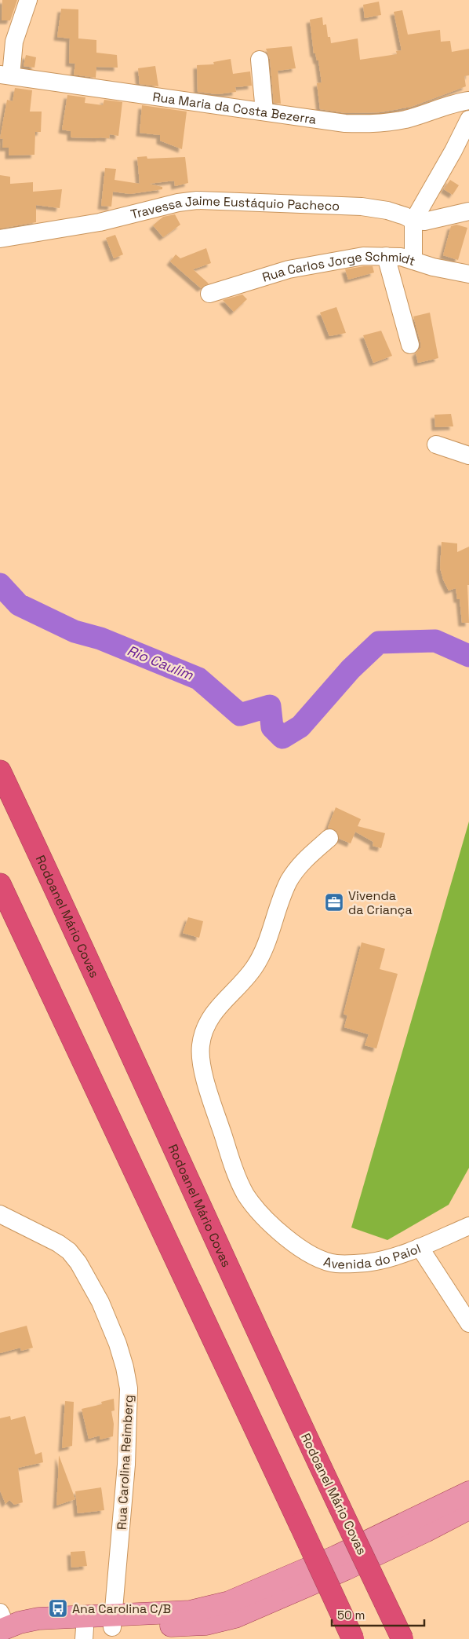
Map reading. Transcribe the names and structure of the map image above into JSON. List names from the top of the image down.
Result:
{
  "streets": {
    "highway": ["Rodoanel Mário Covas"],
    "street": [
      "Rua Maria da Costa Bezerra",
      "Travessa Jaime Eustáquio Pacheco",
      "Rua Carlos Jorge Schmidt",
      "Avenida do Paiol",
      "Rua Carolina Reimberg"
    ]
  },
  "water": ["Rio Caulim"],
  "places": {
    "office": ["Vivenda da Criança"],
    "bus stop": ["Ana Carolina C/B"]
  },
  "scale_bar": "50 m"
}
